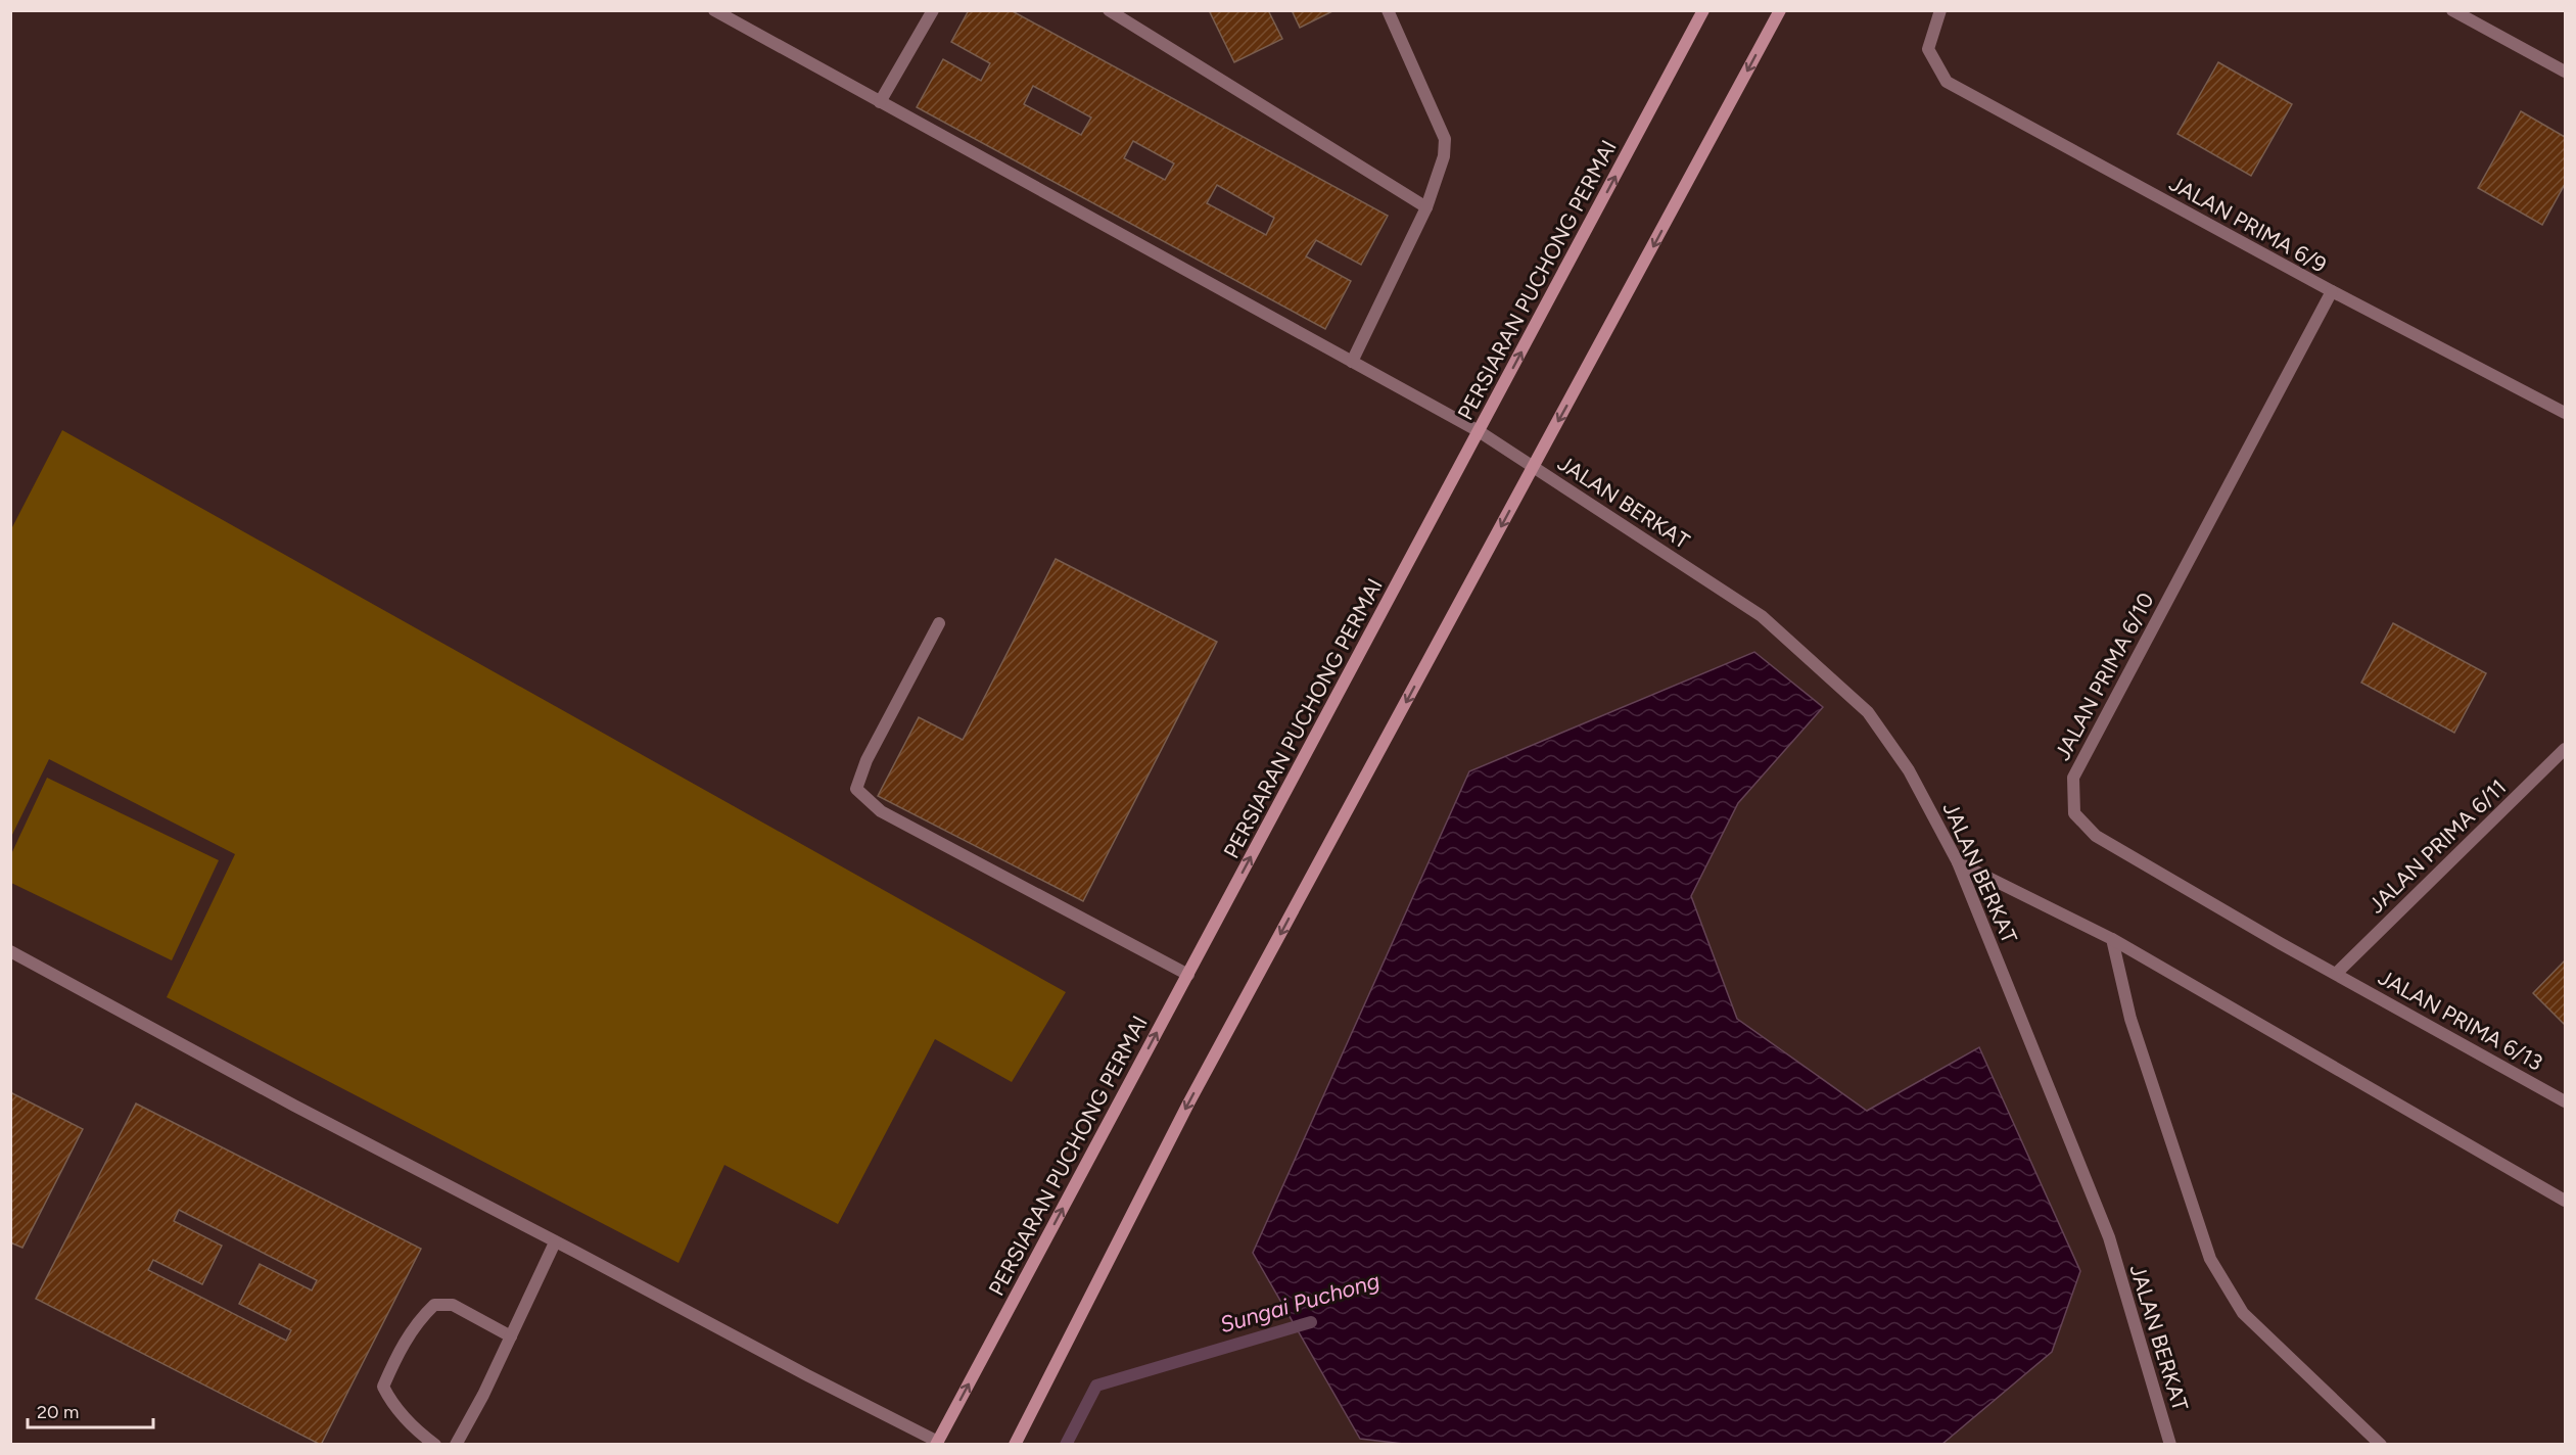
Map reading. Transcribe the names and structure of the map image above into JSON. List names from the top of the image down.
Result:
{
  "streets": {
    "main road": ["PERSIARAN PUCHONG PERMAI"],
    "street": [
      "JALAN PRIMA 6/9",
      "JALAN BERKAT",
      "JALAN PRIMA 6/10",
      "JALAN PRIMA 6/11",
      "JALAN PRIMA 6/13"
    ]
  },
  "crossings": [
    ["JALAN PRIMA 6/9", "JALAN PRIMA 6/10"],
    ["PERSIARAN PUCHONG PERMAI", "JALAN BERKAT"],
    ["JALAN PRIMA 6/10", "JALAN PRIMA 6/11"],
    ["JALAN PRIMA 6/10", "JALAN PRIMA 6/13"],
    ["JALAN PRIMA 6/11", "JALAN PRIMA 6/13"]
  ],
  "water": ["Sungai Puchong"],
  "scale_bar": "20 m"
}
